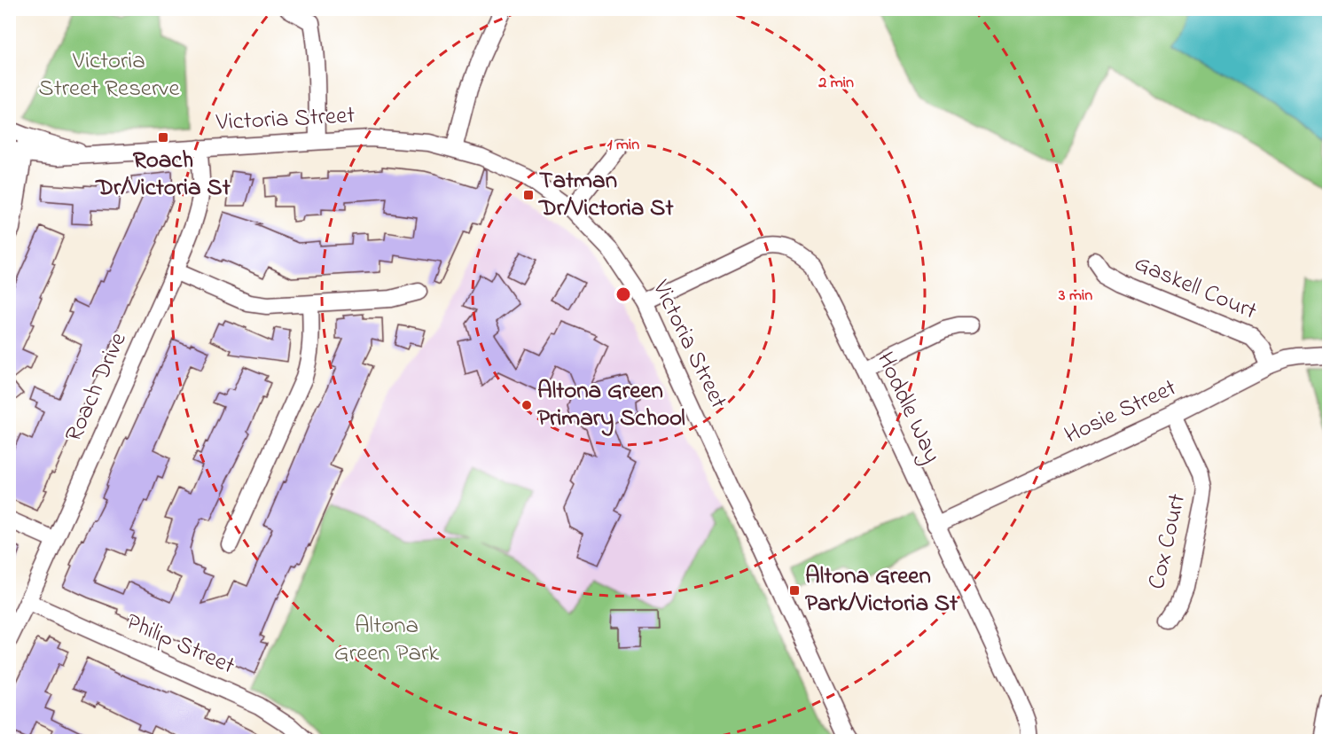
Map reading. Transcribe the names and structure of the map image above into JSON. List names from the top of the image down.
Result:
{
  "streets": {
    "street": [
      "Victoria Street",
      "Gaskell Court",
      "Roach Drive",
      "Hoddle Way",
      "Hosie Street",
      "Cox Court",
      "Philip Street"
    ]
  },
  "crossings": [
    ["Victoria Street", "Roach Drive"],
    ["Victoria Street", "Hoddle Way"],
    ["Gaskell Court", "Hosie Street"],
    ["Roach Drive", "Philip Street"],
    ["Hoddle Way", "Hosie Street"],
    ["Hosie Street", "Cox Court"]
  ],
  "parks": ["Victoria Street Reserve", "Altona Green Park"],
  "places": {
    "transit": ["Roach Dr/Victoria St", "Tatman Dr/Victoria St", "Altona Green Park/Victoria St"],
    "other": ["Altona Green Primary School"]
  },
  "rings": ["2 min", "1 min", "3 min"]
}
